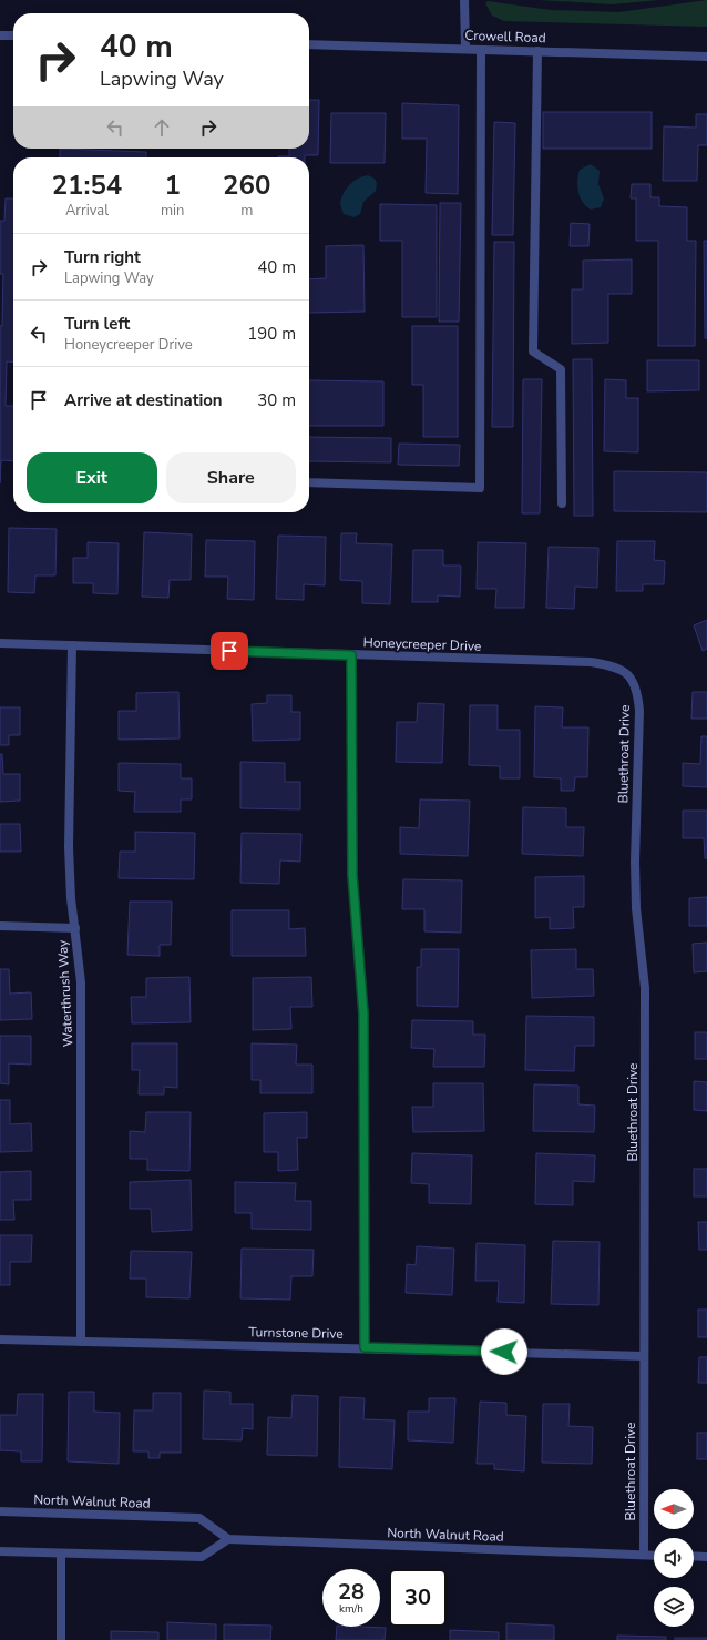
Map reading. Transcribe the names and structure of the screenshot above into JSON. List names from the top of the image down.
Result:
{
  "streets": {
    "street": [
      "Crowell Road",
      "Honeycreeper Drive",
      "Bluethroat Drive",
      "Waterthrush Way",
      "Turnstone Drive",
      "North Walnut Road"
    ]
  },
  "crossings": [
    ["Honeycreeper Drive", "Bluethroat Drive"],
    ["Honeycreeper Drive", "Waterthrush Way"],
    ["Bluethroat Drive", "Turnstone Drive"],
    ["Bluethroat Drive", "North Walnut Road"],
    ["Waterthrush Way", "Turnstone Drive"]
  ],
  "north": "left",
  "page": {
    "turn": ["40 m", "Lapwing Way"],
    "eta": [
      "21:54",
      "Arrival",
      "1",
      "min",
      "260",
      "m"
    ],
    "list": [
      {
        "name": "Turn right",
        "note": "Lapwing Way",
        "value": "40 m"
      },
      {
        "name": "Turn left",
        "note": "Honeycreeper Drive",
        "value": "190 m"
      },
      {
        "name": "Arrive at destination",
        "value": "30 m"
      }
    ],
    "buttons": ["Exit", "Share"],
    "speed": "28 km/h",
    "limit": "30"
  }
}
